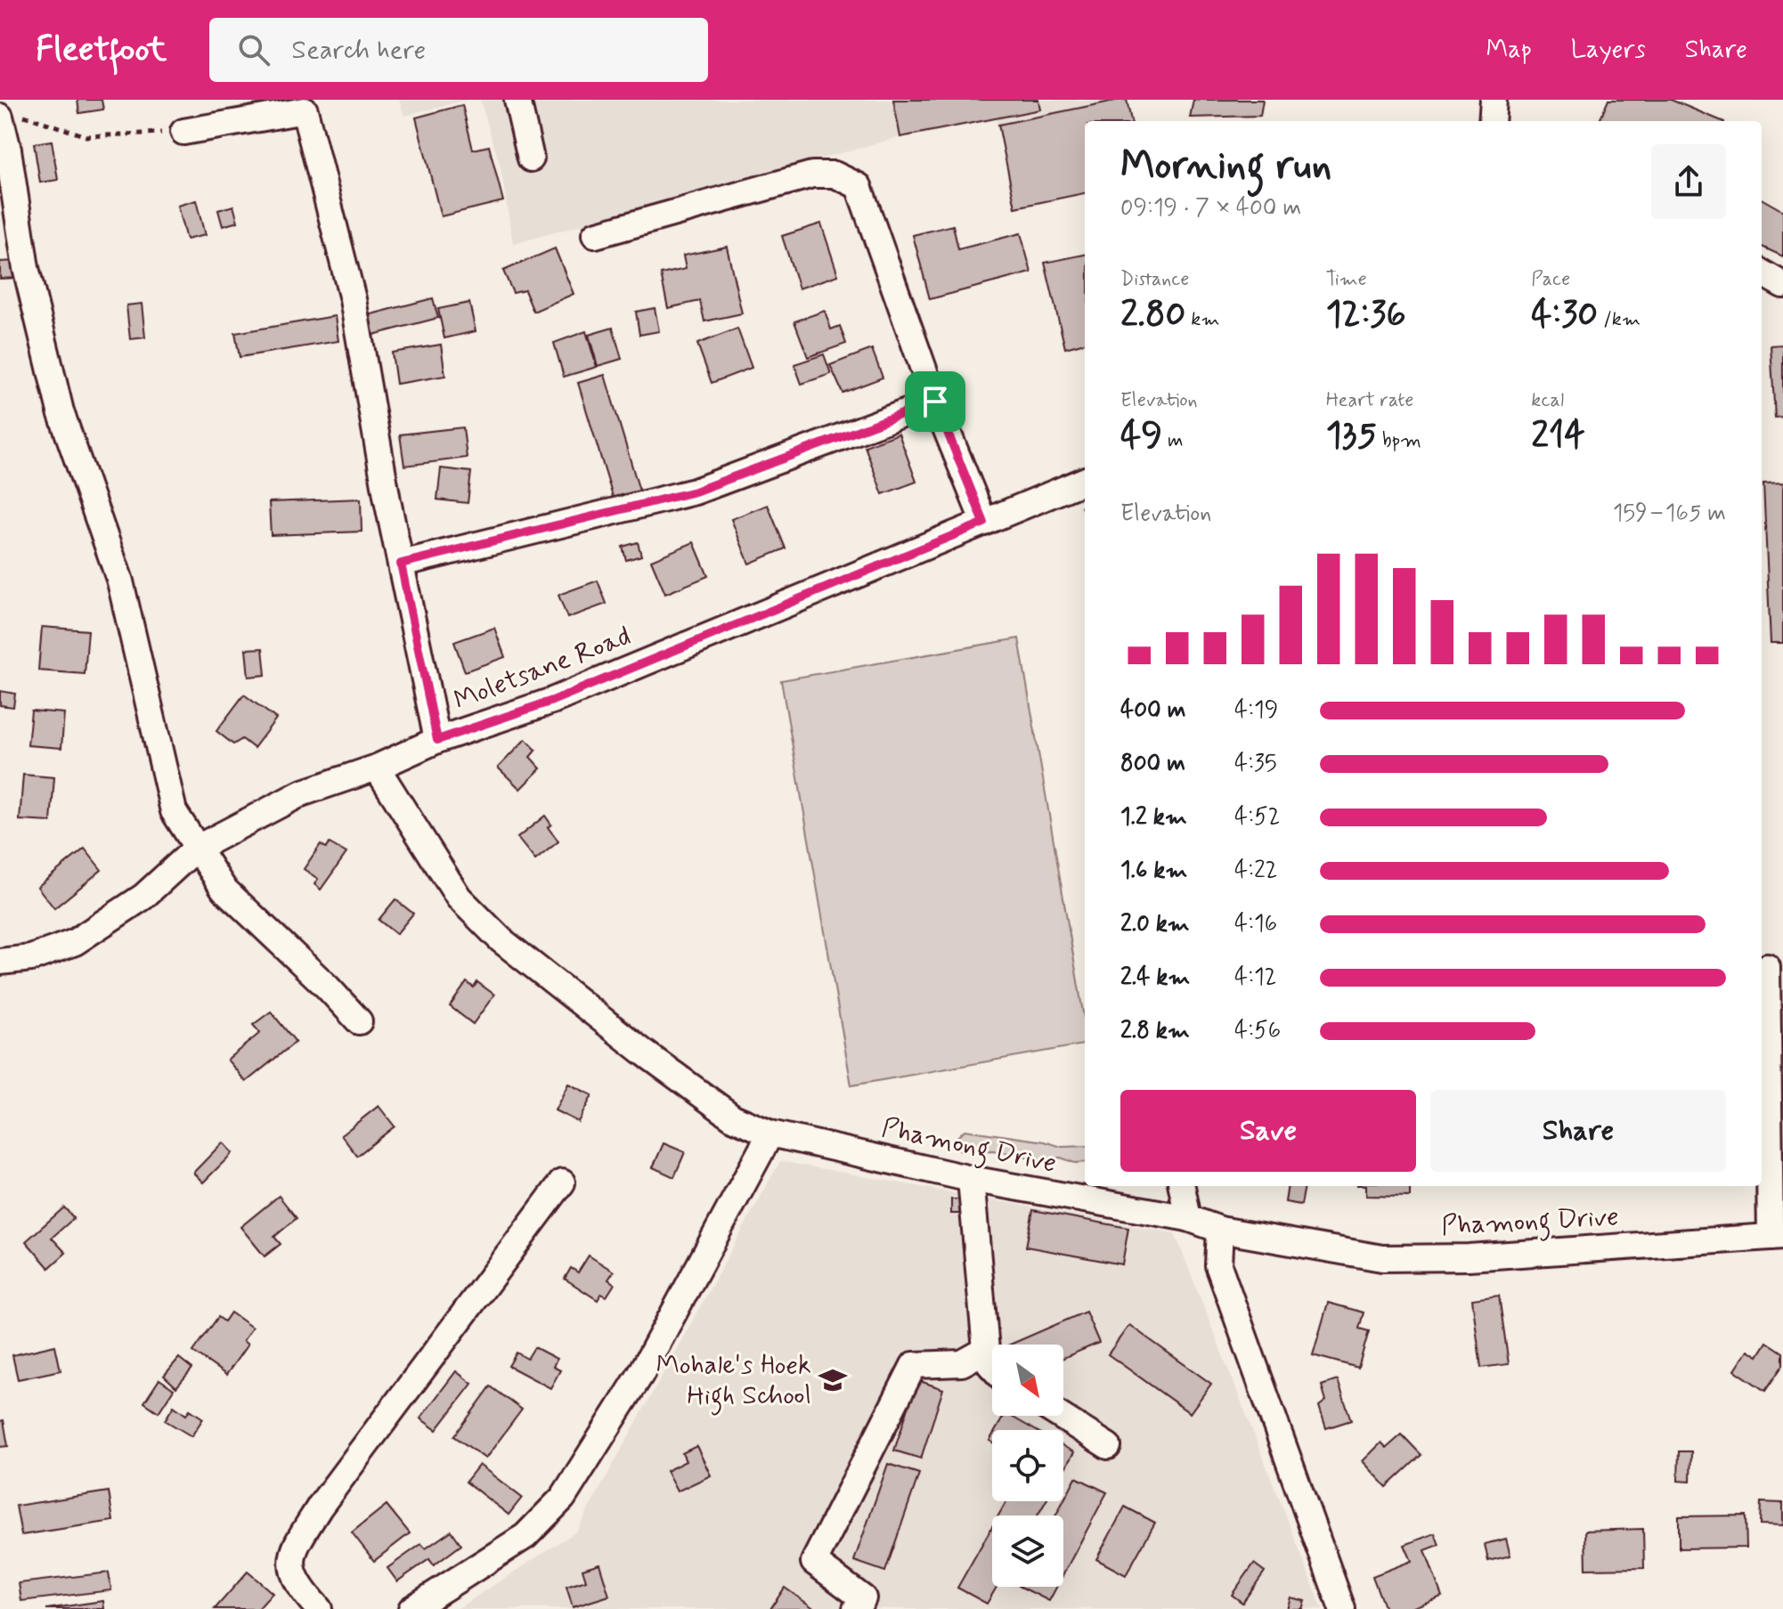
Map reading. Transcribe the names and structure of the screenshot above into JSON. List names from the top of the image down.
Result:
{
  "streets": {
    "street": ["Moletsane Road", "Phamong Drive"]
  },
  "crossings": [
    ["Moletsane Road", "Phamong Drive"]
  ],
  "places": {
    "school or university": ["Mohale's Hoek High School"]
  },
  "north": "bottom right",
  "page": {
    "header": "Fleetfoot",
    "search": "Search here",
    "nav": ["Map", "Layers", "Share"],
    "heading": ["Morning run", "09:19 · 7 × 400 m"],
    "stats": [
      ["Distance", "2.80 km"],
      ["Time", "12:36"],
      ["Pace", "4:30 /km"],
      ["Elevation", "49 m"],
      ["Heart rate", "135 bpm"],
      ["kcal", "214"]
    ],
    "chart": ["Elevation", "159–165 m"],
    "list": [
      {
        "name": "400 m",
        "note": "4:19"
      },
      {
        "name": "800 m",
        "note": "4:35"
      },
      {
        "name": "1.2 km",
        "note": "4:52"
      },
      {
        "name": "1.6 km",
        "note": "4:22"
      },
      {
        "name": "2.0 km",
        "note": "4:16"
      },
      {
        "name": "2.4 km",
        "note": "4:12"
      },
      {
        "name": "2.8 km",
        "note": "4:56"
      }
    ],
    "buttons": ["Save", "Share"]
  }
}
